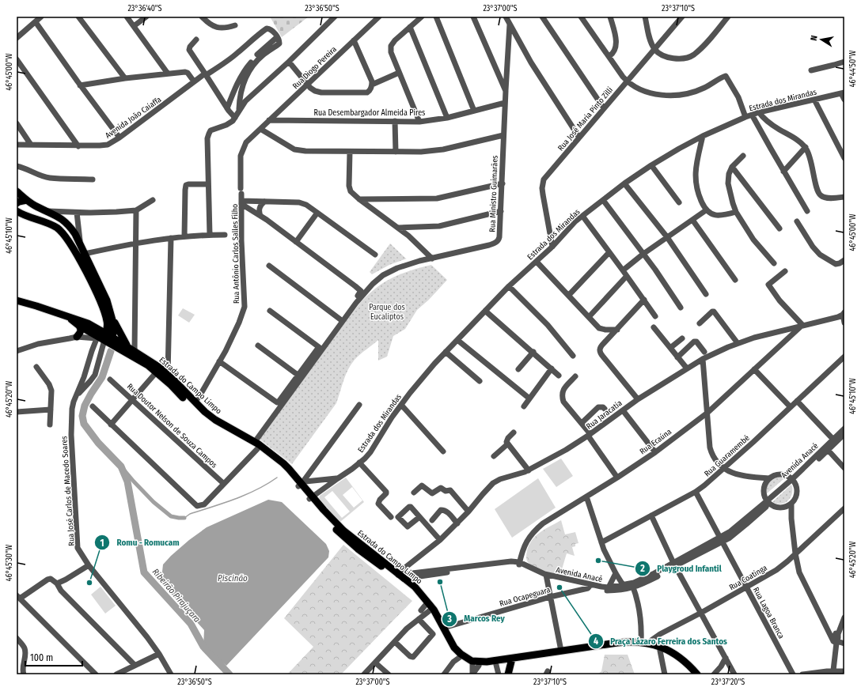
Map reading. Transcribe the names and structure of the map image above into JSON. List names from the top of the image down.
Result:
{
  "streets": {
    "main road": ["Estrada do Campo Limpo"],
    "street": [
      "Rua Diogo Pereira",
      "Estrada dos Mirandas",
      "Rua Desembargador Almeida Pires",
      "Avenida João Caiaffa",
      "Rua José Maria Pinto Zilli",
      "Rua Ministro Guimarães",
      "Rua Antônio Carlos Salles Filho",
      "Rua Jaracatia",
      "Rua Doutor Nelson de Souza Campos",
      "Rua Ecaúna",
      "Rua Guaramembé",
      "Avenida Anacé",
      "Rua José Carlos de Macedo Soares",
      "Rua Coatinga",
      "Rua Ocapeguara",
      "Rua Lagoa Branca"
    ]
  },
  "crossings": [
    ["Rua Diogo Pereira", "Rua Desembargador Almeida Pires"],
    ["Rua Diogo Pereira", "Rua Antônio Carlos Salles Filho"],
    ["Estrada dos Mirandas", "Rua José Maria Pinto Zilli"],
    ["Estrada dos Mirandas", "Estrada do Campo Limpo"],
    ["Rua Desembargador Almeida Pires", "Rua Ministro Guimarães"],
    ["Estrada do Campo Limpo", "Rua Jaracatia"],
    ["Estrada do Campo Limpo", "Avenida Anacé"],
    ["Estrada do Campo Limpo", "Rua José Carlos de Macedo Soares"],
    ["Estrada do Campo Limpo", "Rua Coatinga"],
    ["Estrada do Campo Limpo", "Rua Ocapeguara"],
    ["Rua Jaracatia", "Rua Ecaúna"],
    ["Rua Jaracatia", "Avenida Anacé"],
    ["Rua Ecaúna", "Avenida Anacé"],
    ["Rua Guaramembé", "Rua Lagoa Branca"],
    ["Avenida Anacé", "Rua Ocapeguara"],
    ["Avenida Anacé", "Rua Lagoa Branca"],
    ["Rua Coatinga", "Rua Lagoa Branca"]
  ],
  "water": ["Piscinão", "Ribeirão Pirajuçara"],
  "parks": ["Parque dos Eucaliptos"],
  "places": [
    "Playgroud Infantil",
    "Marcos Rey",
    "Romu - Romucam",
    "Praça Lázaro Ferreira dos Santos"
  ],
  "scale_bar": "100 m",
  "north": "left",
  "coordinates": [
    "23°36'40\"S",
    "23°36'50\"S",
    "23°37'00\"S",
    "23°37'10\"S",
    "46°44'50\"W",
    "46°45'00\"W",
    "46°45'10\"W",
    "46°45'20\"W",
    "46°45'30\"W",
    "23°37'20\"S"
  ]
}
